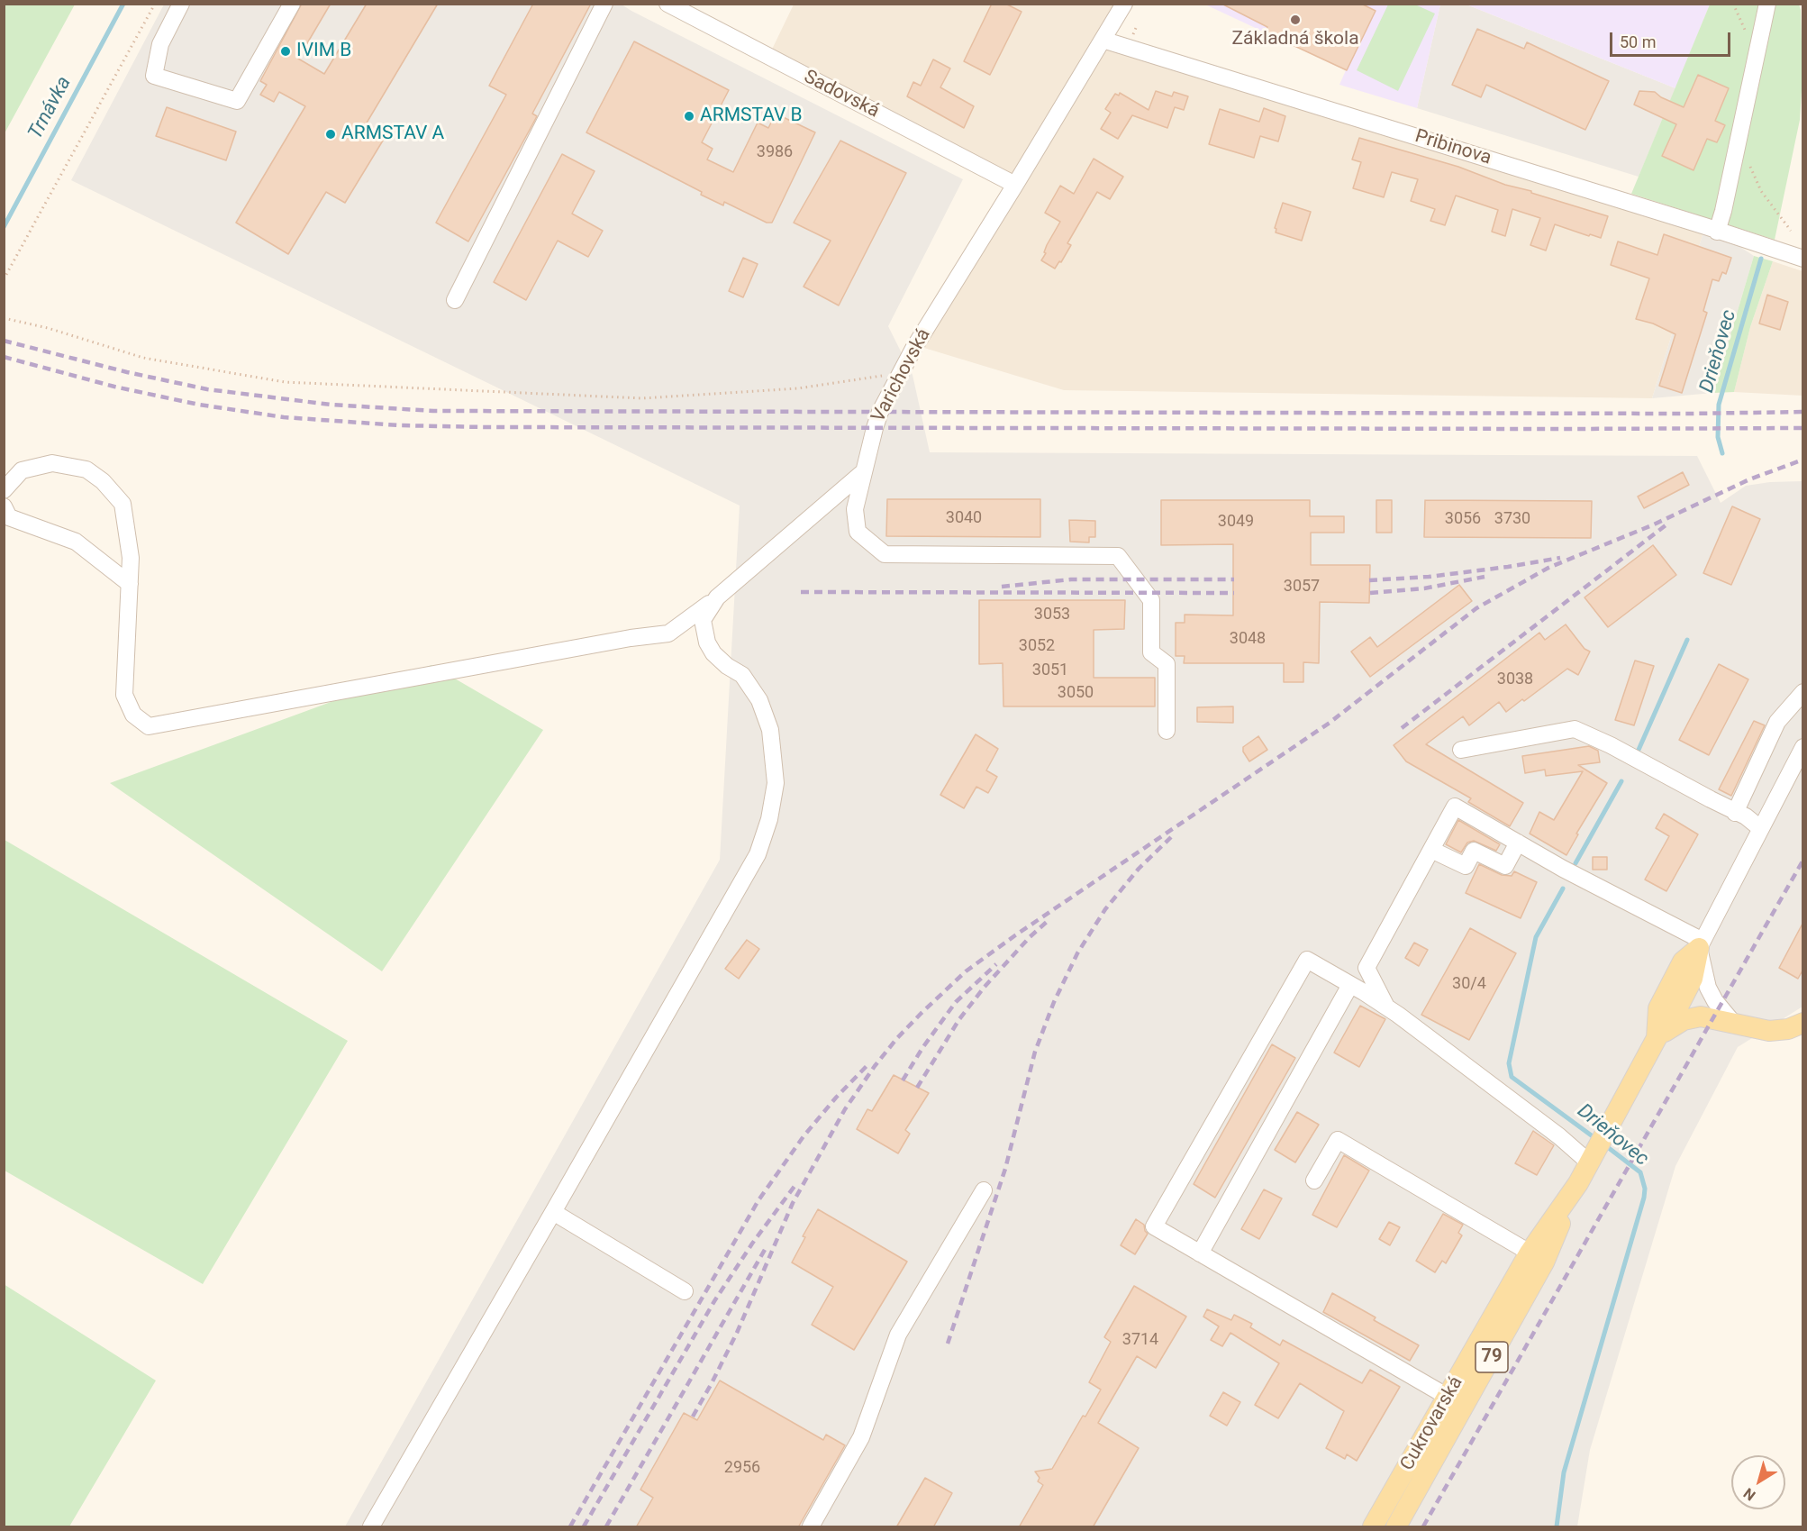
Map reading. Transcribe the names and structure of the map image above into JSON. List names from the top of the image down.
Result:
{
  "streets": {
    "main road": ["79", "Cukrovarská"],
    "street": ["Sadovská", "Pribinova", "Varichovská"]
  },
  "crossings": [
    ["Sadovská", "Varichovská"],
    ["Pribinova", "Varichovská"],
    ["79", "Cukrovarská"]
  ],
  "water": ["Trnávka", "Drieňovec"],
  "places": [
    "Základná škola",
    "IVIM B",
    "ARMSTAV B",
    "ARMSTAV A"
  ],
  "house_numbers": [
    "3986",
    "3040",
    "3056",
    "3730",
    "3049",
    "3057",
    "3053",
    "3048",
    "3052",
    "3051",
    "3038",
    "3050",
    "30/4",
    "3714",
    "2956"
  ],
  "scale_bar": "50 m",
  "north": "bottom left"
}
